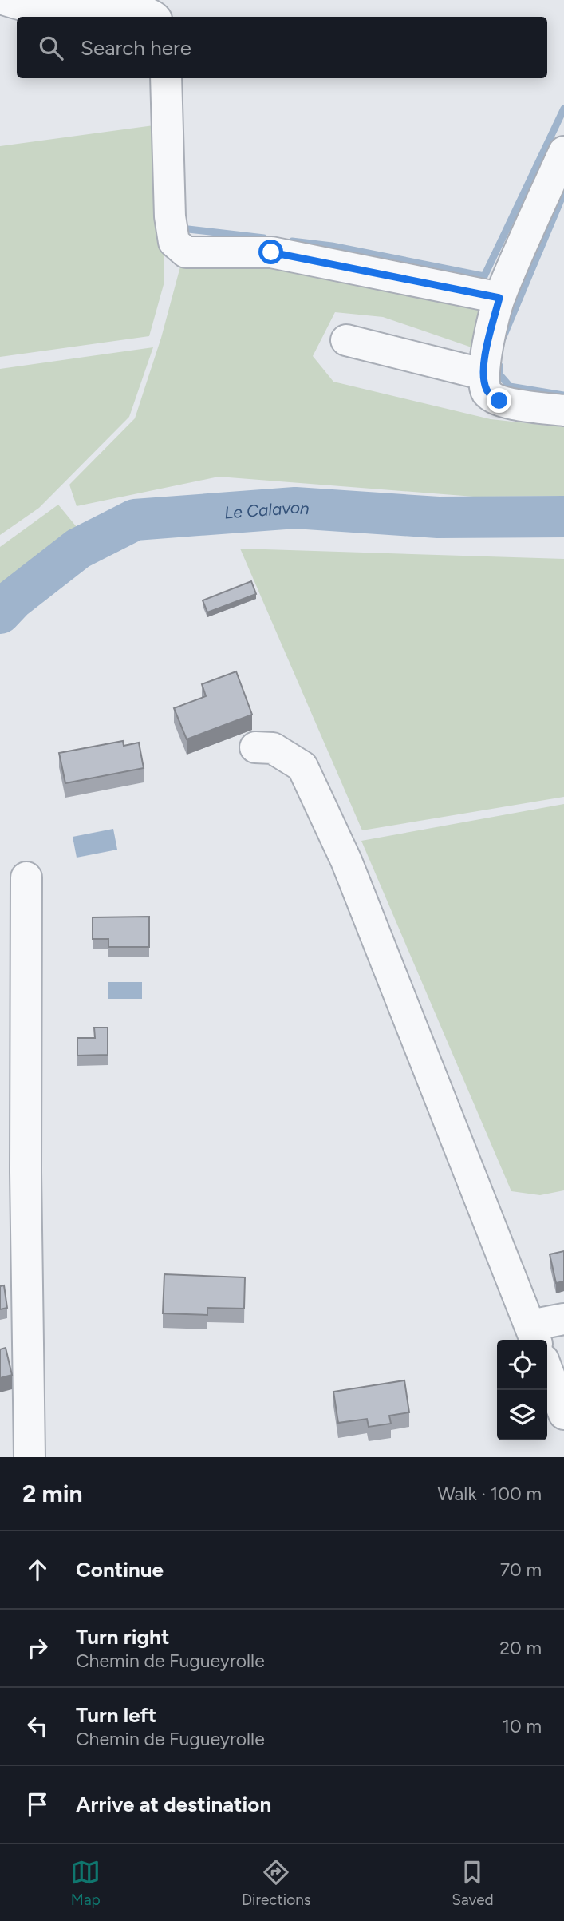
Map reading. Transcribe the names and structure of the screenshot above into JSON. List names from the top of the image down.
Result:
{
  "water": ["Le Calavon"],
  "page": {
    "search": "Search here",
    "heading": ["2 min", "Walk · 100 m"],
    "list": [
      ["Continue", "70 m"],
      ["Turn right", "Chemin de Fugueyrolle", "20 m"],
      ["Turn left", "Chemin de Fugueyrolle", "10 m"],
      "Arrive at destination"
    ],
    "nav": ["Map", "Directions", "Saved"]
  }
}
